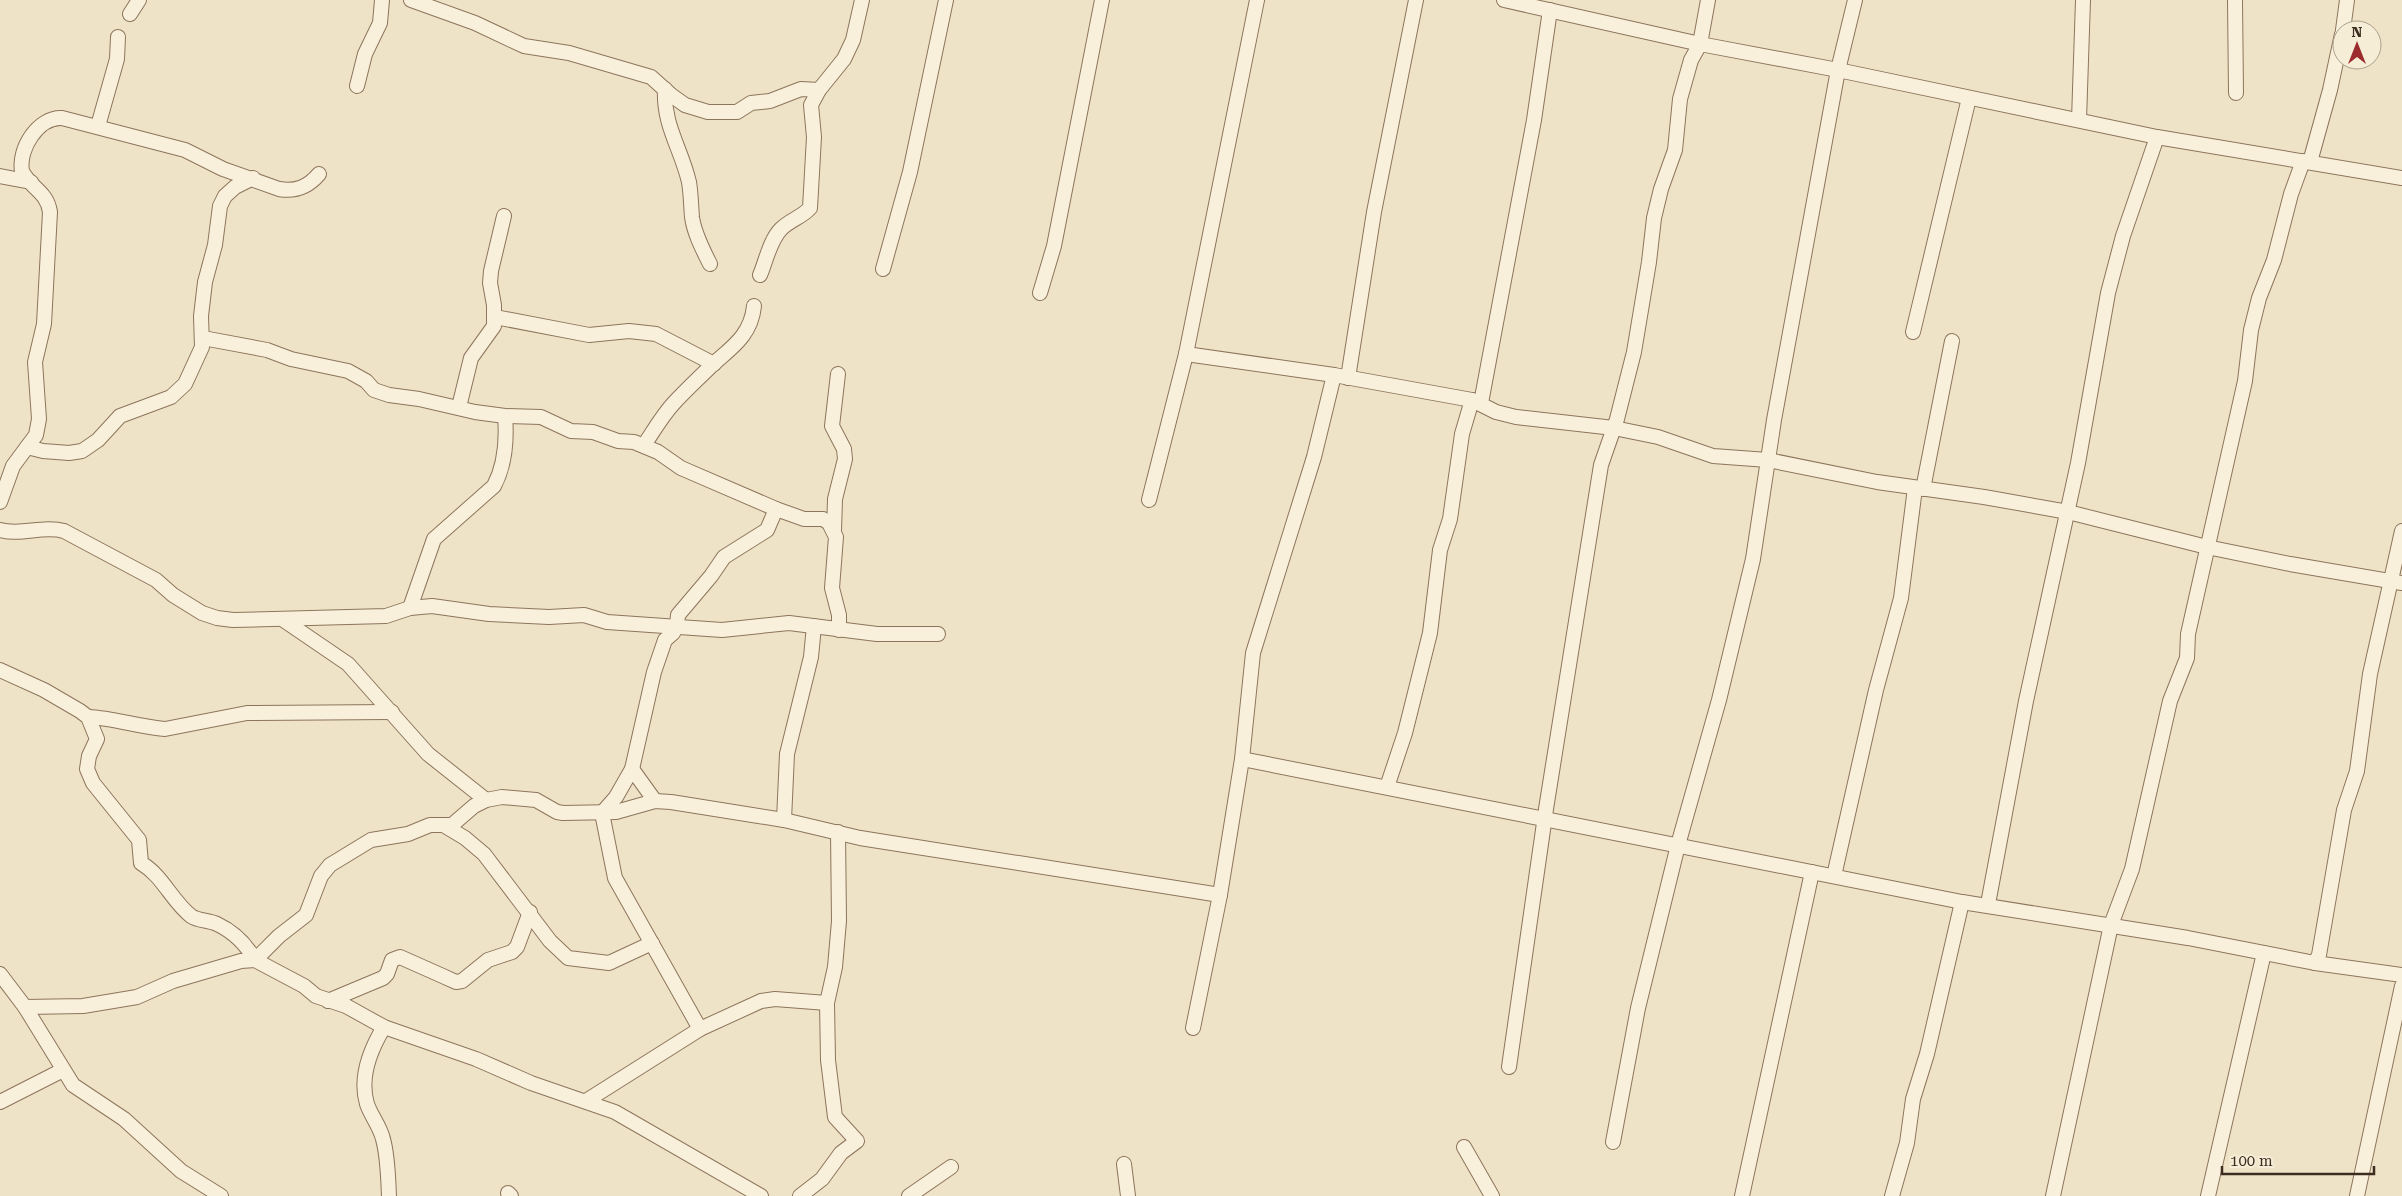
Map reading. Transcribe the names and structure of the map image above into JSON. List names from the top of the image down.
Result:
{
  "scale_bar": "100 m",
  "north": "top"
}
